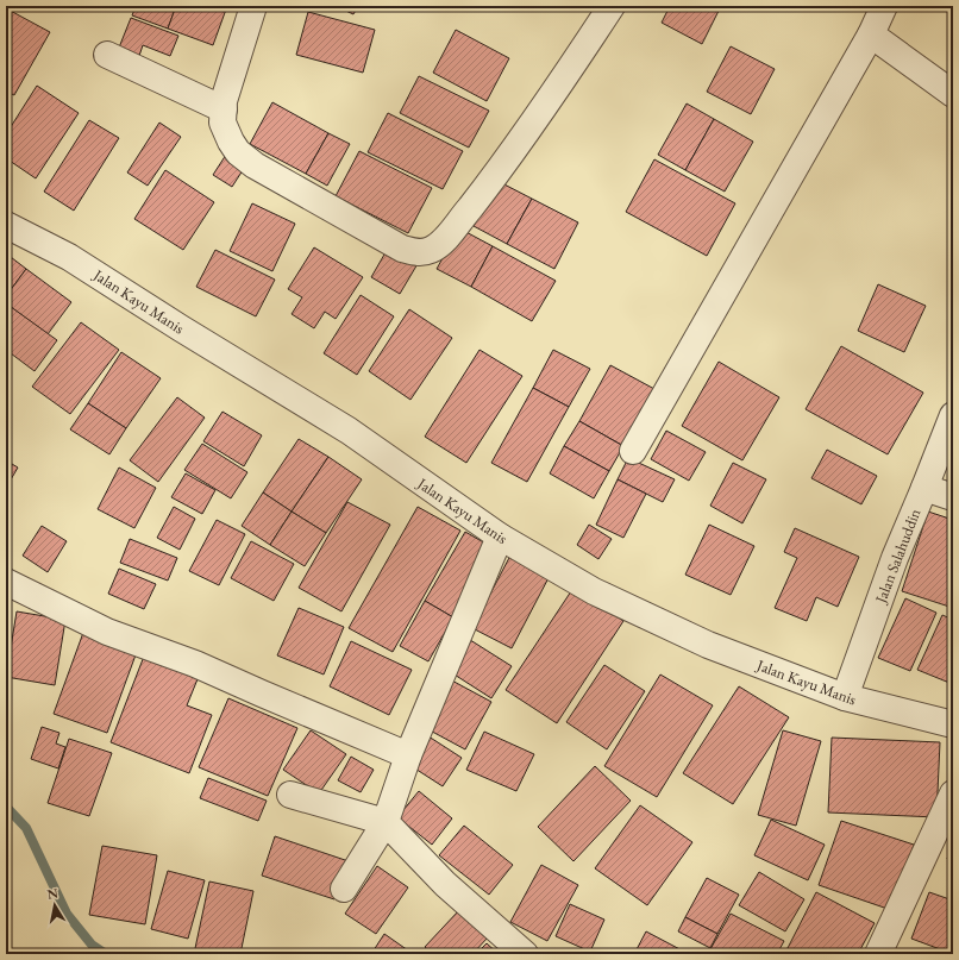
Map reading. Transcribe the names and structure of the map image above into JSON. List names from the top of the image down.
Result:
{
  "streets": {
    "street": ["Jalan Kayu Manis", "Jalan Salahuddin"]
  },
  "crossings": [
    ["Jalan Kayu Manis", "Jalan Salahuddin"]
  ],
  "north": "top"
}
